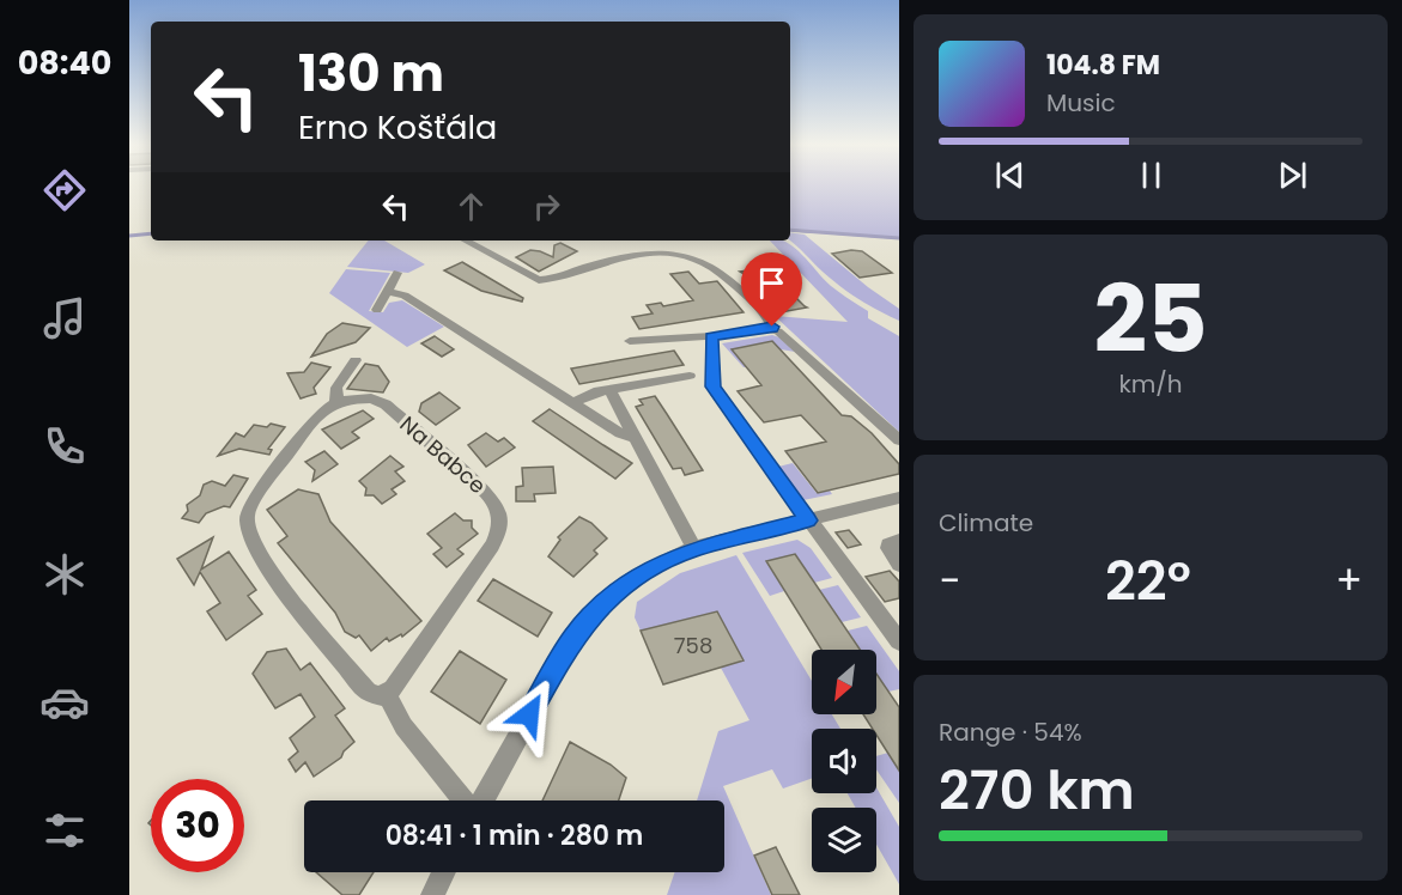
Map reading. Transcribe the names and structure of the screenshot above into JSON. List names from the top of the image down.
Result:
{
  "streets": {
    "street": ["Na Babce"]
  },
  "house_numbers": ["758"],
  "north": "bottom left",
  "page": {
    "tabs": "08:40",
    "turn": ["130 m", "Erno Košťála"],
    "song": ["104.8 FM", "Music"],
    "tile": [
      ["25", "km/h"],
      "Climate",
      ["Range · 54%", "270 km"]
    ],
    "heat": ["−", "22°", "+"],
    "limit": "30",
    "trip": "08:41 · 1 min · 280 m"
  }
}
